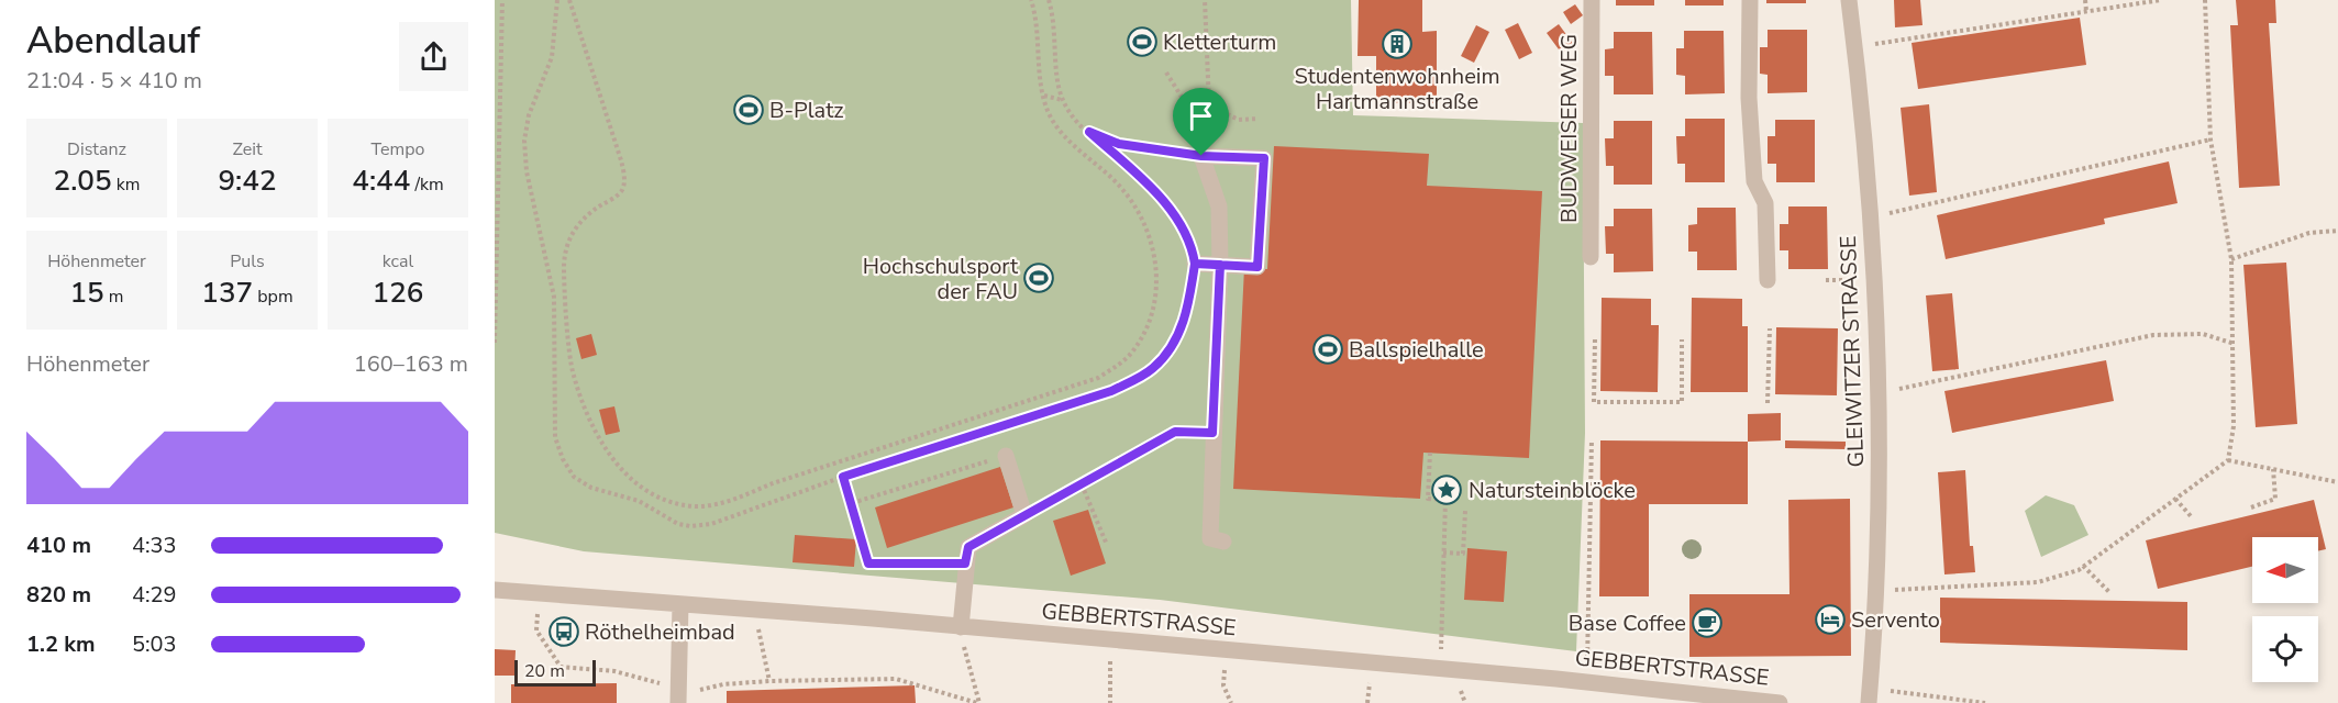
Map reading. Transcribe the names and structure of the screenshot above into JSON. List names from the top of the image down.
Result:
{
  "streets": {
    "street": ["BUDWEISER WEG", "GLEIWITZER STRASSE", "GEBBERTSTRASSE"]
  },
  "places": {
    "sports": [
      "Kletterturm",
      "B-Platz",
      "Hochschulsport der FAU",
      "Ballspielhalle"
    ],
    "building": ["Studentenwohnheim Hartmannstraße"],
    "place": ["Natursteinblöcke"],
    "hotel": ["Servento"],
    "cafe": ["Base Coffee"],
    "bus stop": ["Röthelheimbad"]
  },
  "scale_bar": "20 m",
  "north": "left",
  "page": {
    "heading": ["Abendlauf", "21:04 · 5 × 410 m"],
    "stats": [
      ["Distanz", "2.05 km"],
      ["Zeit", "9:42"],
      ["Tempo", "4:44 /km"],
      ["Höhenmeter", "15 m"],
      ["Puls", "137 bpm"],
      ["kcal", "126"]
    ],
    "chart": ["Höhenmeter", "160–163 m"],
    "list": [
      {
        "name": "410 m",
        "note": "4:33"
      },
      {
        "name": "820 m",
        "note": "4:29"
      },
      {
        "name": "1.2 km",
        "note": "5:03"
      }
    ],
    "scale": "20 m"
  }
}
